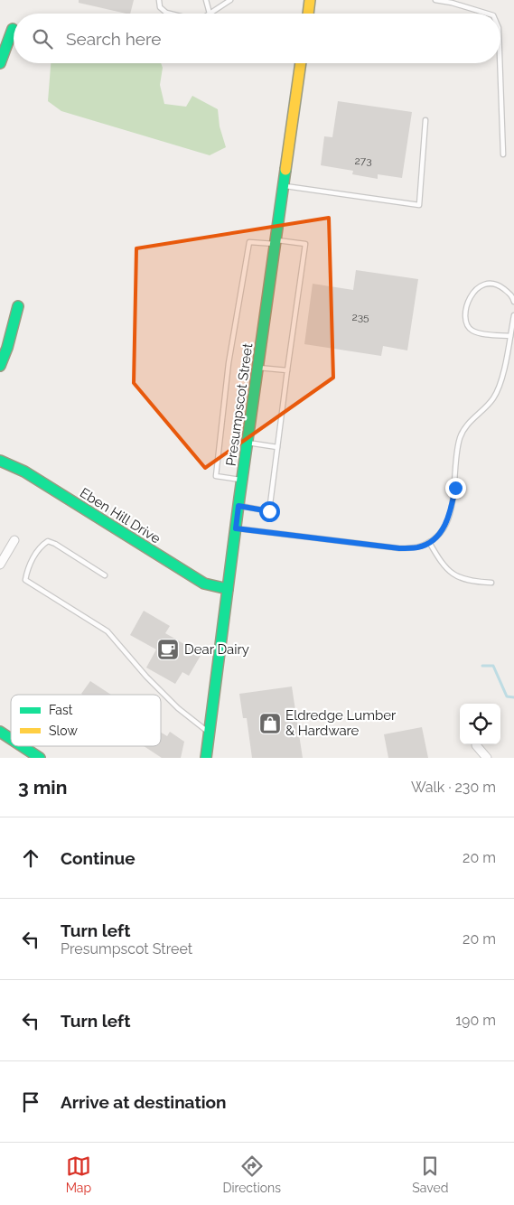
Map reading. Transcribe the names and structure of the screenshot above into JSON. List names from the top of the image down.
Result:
{
  "streets": {
    "street": ["Presumpscot Street", "Eben Hill Drive"]
  },
  "crossings": [
    ["Presumpscot Street", "Eben Hill Drive"]
  ],
  "places": {
    "cafe": ["Dear Dairy"],
    "shop": ["Eldredge Lumber & Hardware"]
  },
  "house_numbers": ["273", "235"],
  "legend": ["Fast", "Slow"],
  "page": {
    "search": "Search here",
    "heading": ["3 min", "Walk · 230 m"],
    "list": [
      ["Continue", "20 m"],
      ["Turn left", "Presumpscot Street", "20 m"],
      ["Turn left", "190 m"],
      "Arrive at destination"
    ],
    "nav": ["Map", "Directions", "Saved"]
  }
}
